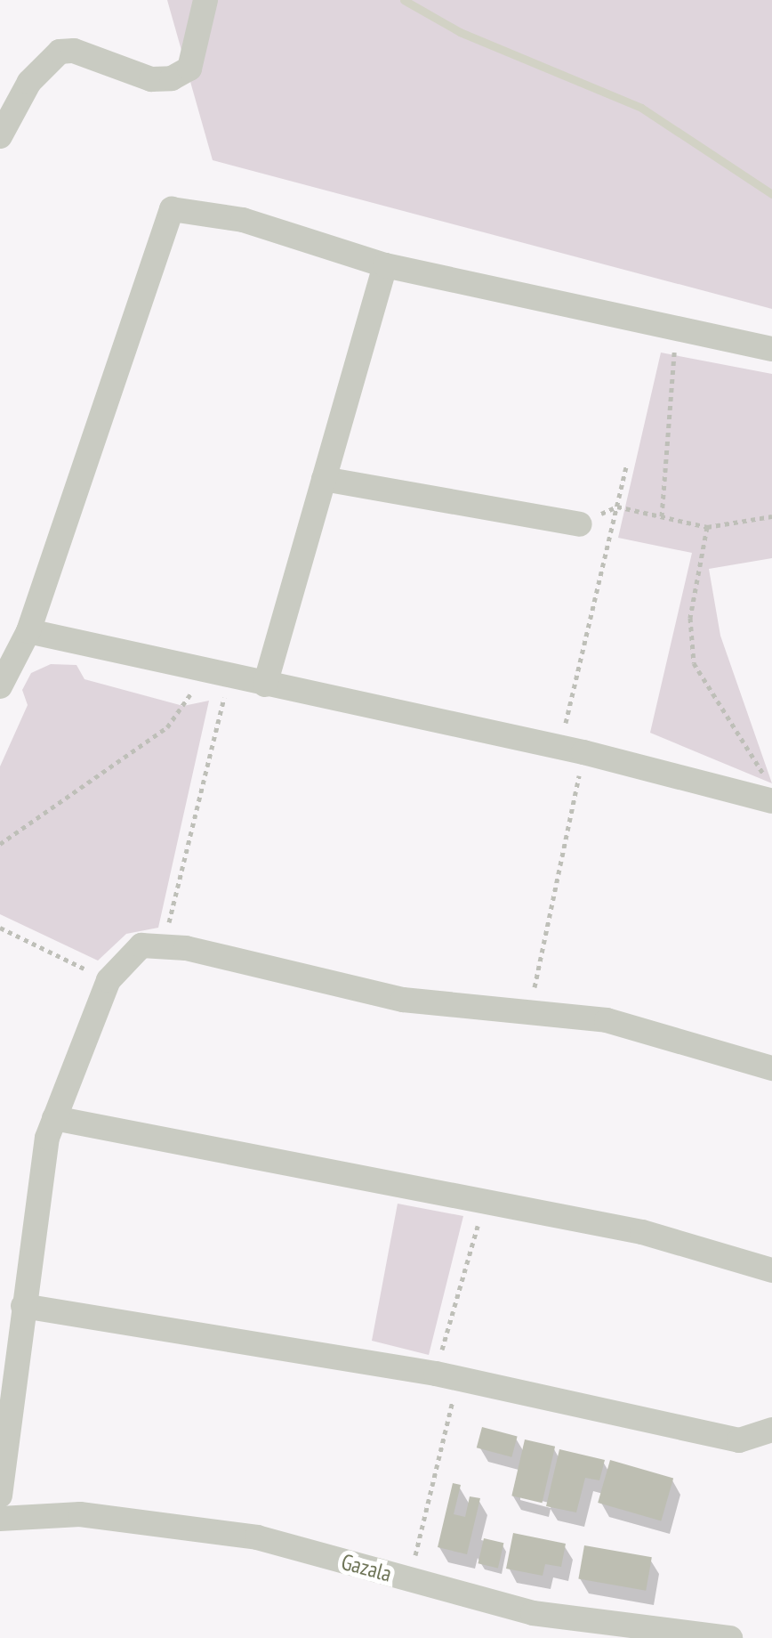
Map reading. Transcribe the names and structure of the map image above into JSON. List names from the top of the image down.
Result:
{
  "streets": {
    "street": ["Gazala"]
  }
}
